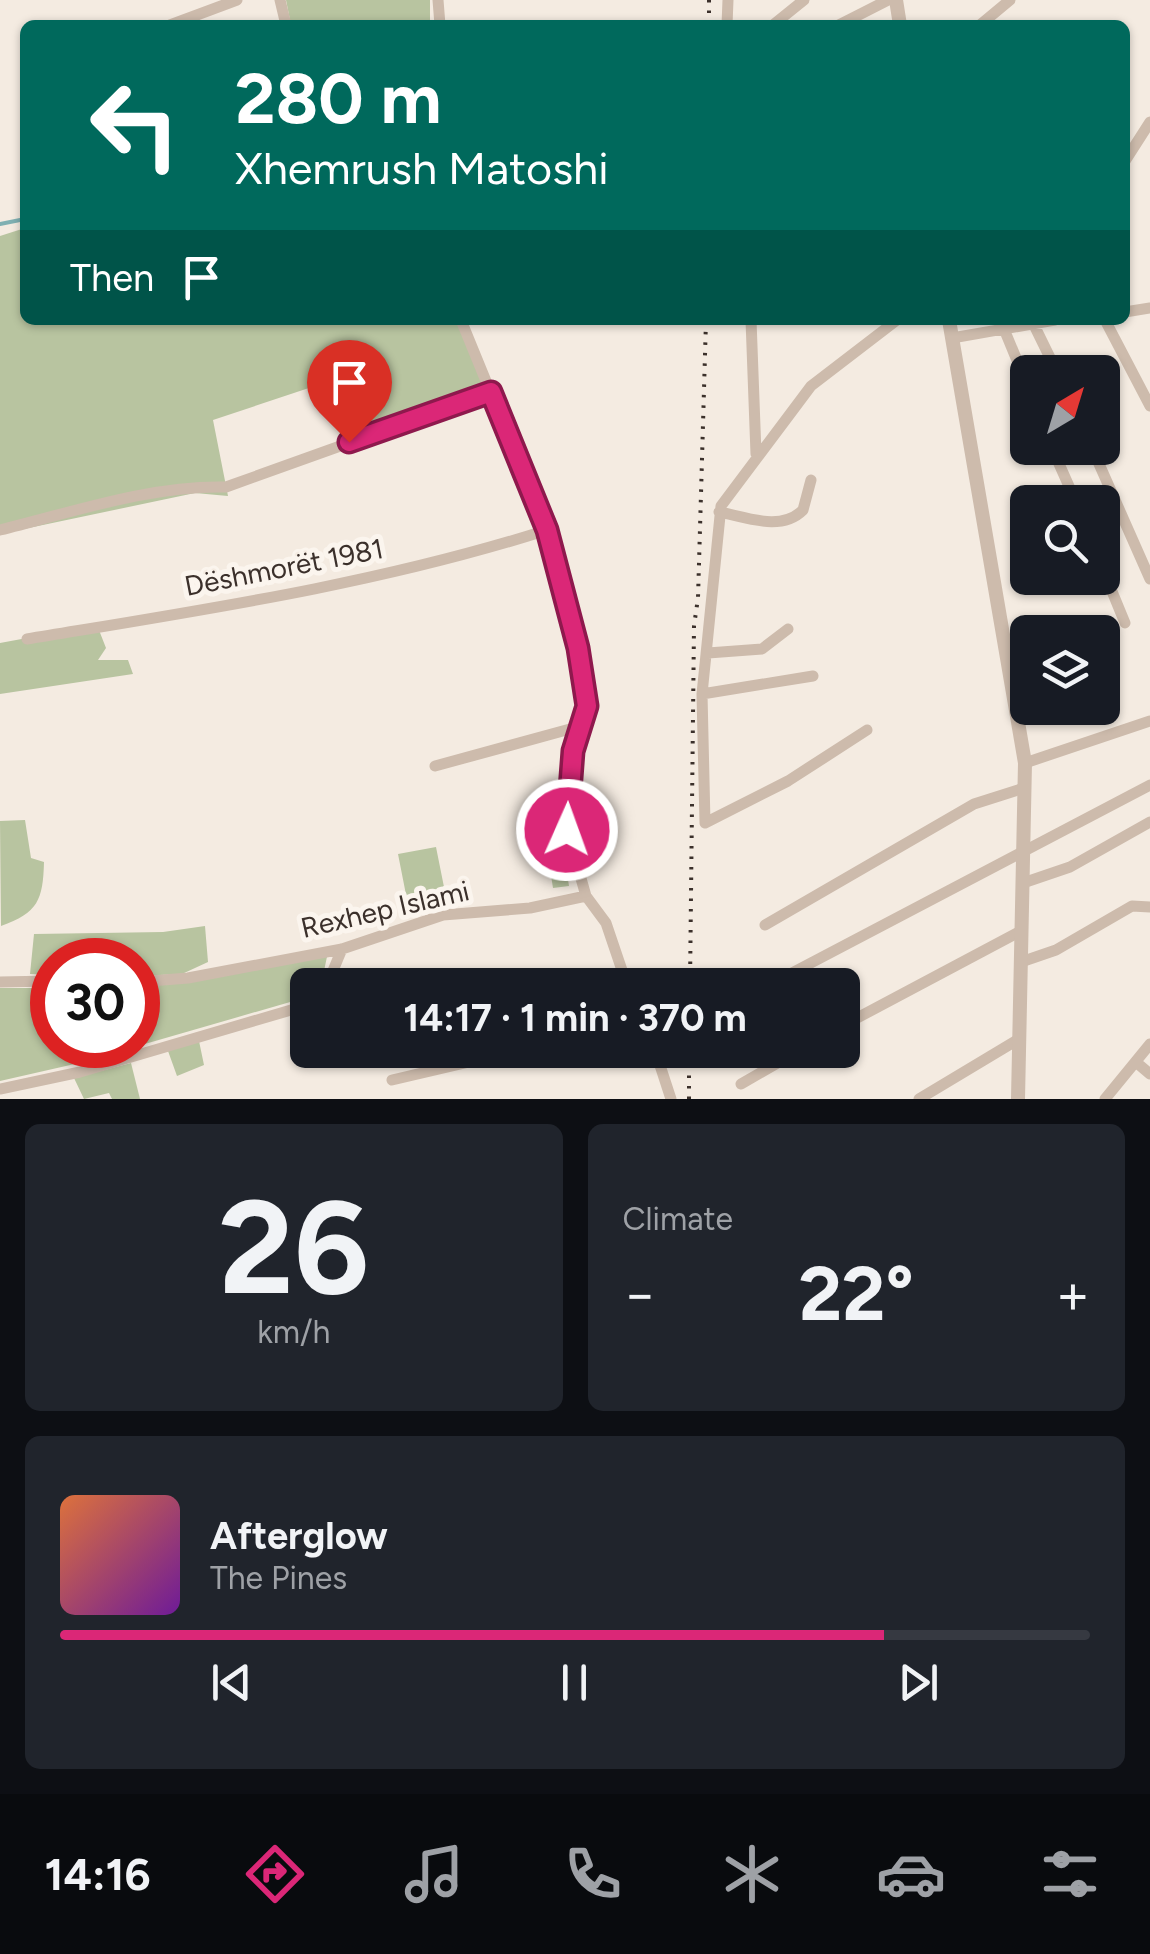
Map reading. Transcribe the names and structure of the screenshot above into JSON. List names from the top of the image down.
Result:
{
  "streets": {
    "street": ["Dëshmorët 1981", "Rexhep Islami"]
  },
  "north": "top right",
  "page": {
    "turn": ["280 m", "Xhemrush Matoshi"],
    "then": "Then",
    "limit": "30",
    "trip": "14:17 · 1 min · 370 m",
    "tile": [
      ["26", "km/h"],
      "Climate"
    ],
    "heat": ["−", "22°", "+"],
    "song": ["Afterglow", "The Pines"],
    "tabs": "14:16"
  }
}
